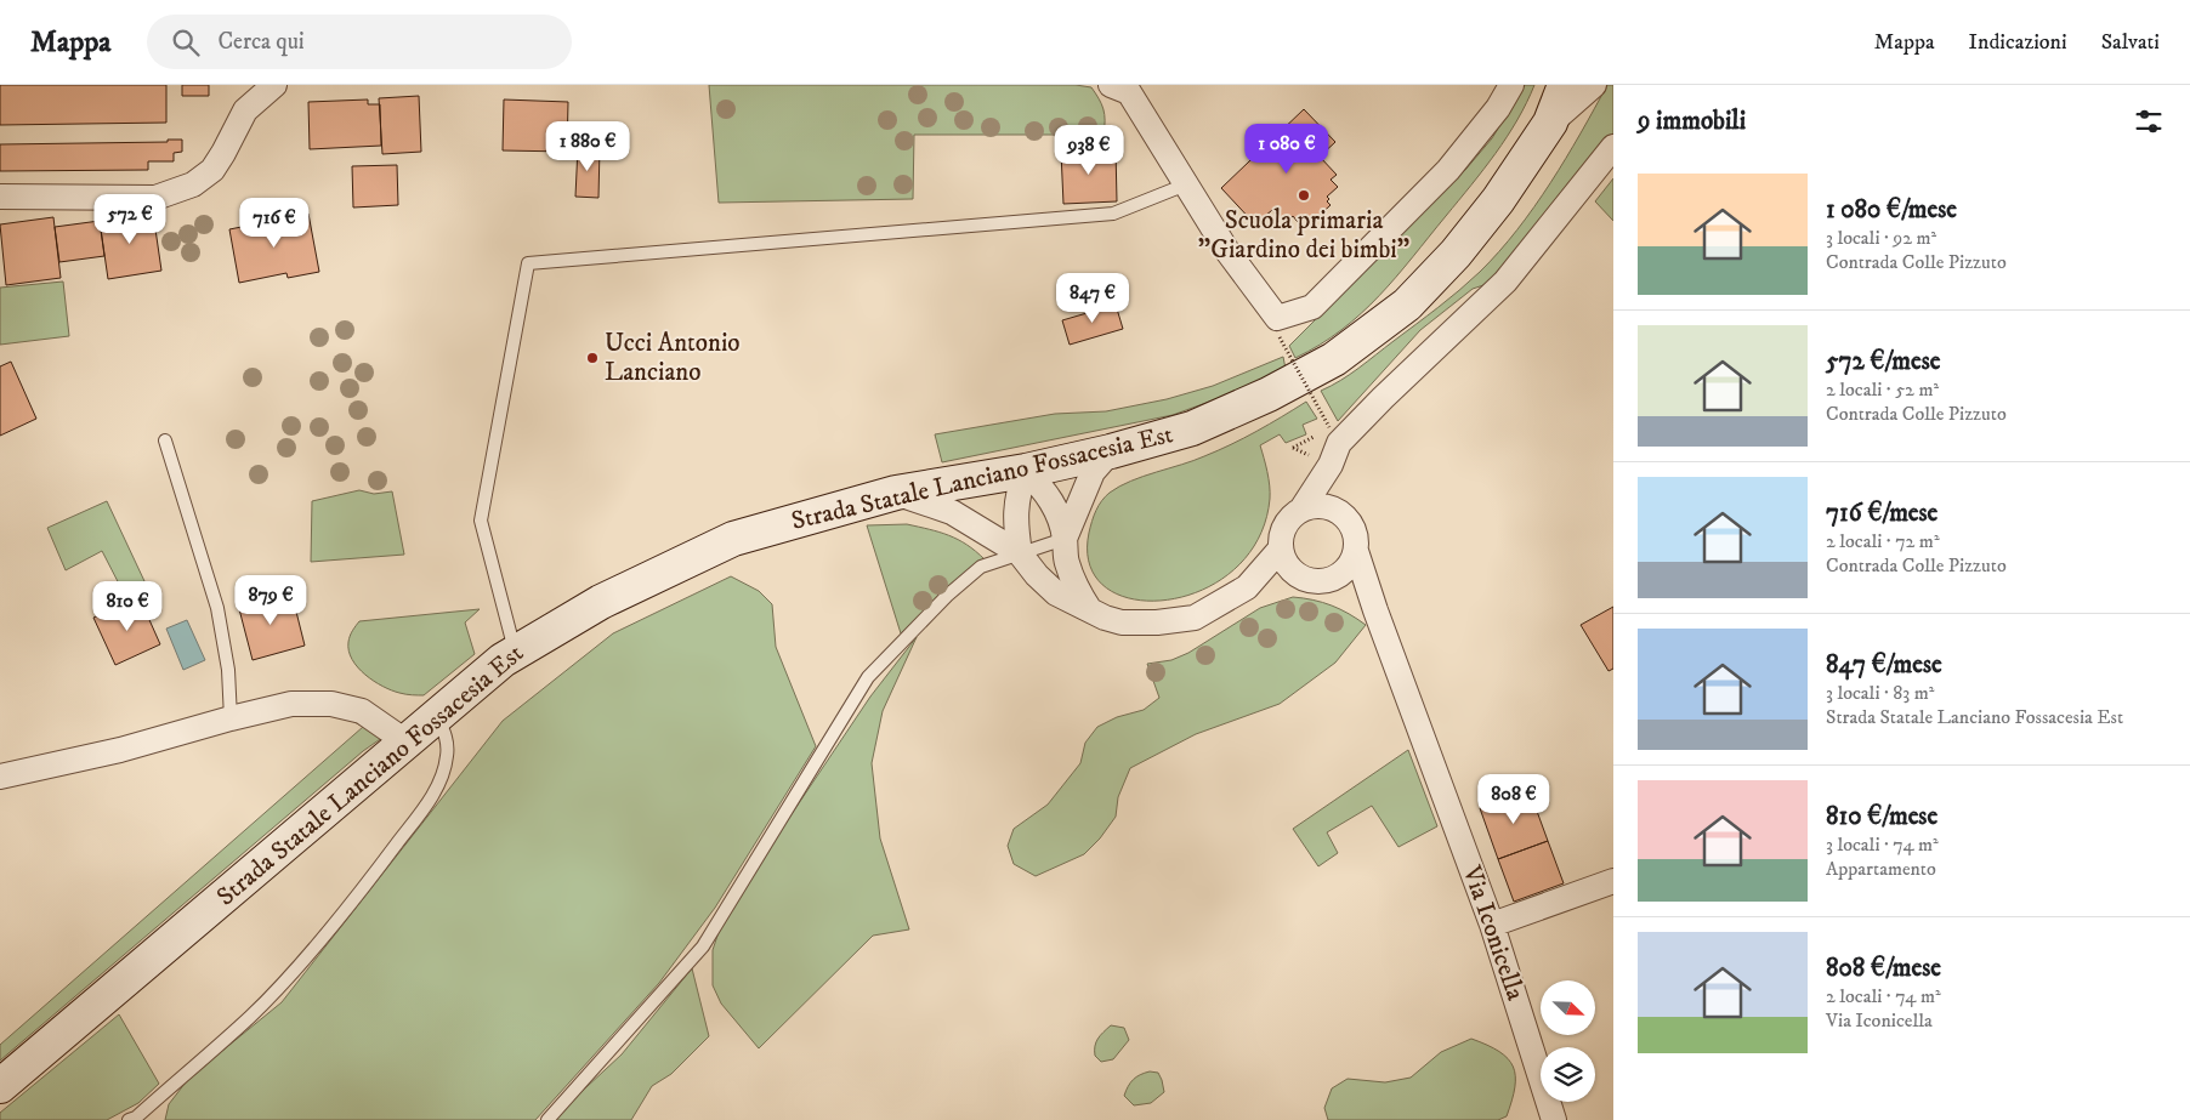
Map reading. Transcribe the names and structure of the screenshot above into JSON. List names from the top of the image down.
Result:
{
  "streets": {
    "main road": ["Strada Statale Lanciano Fossacesia Est"],
    "street": ["Via Iconicella"]
  },
  "places": ["Scuola primaria \"Giardino dei bimbi\"", "Ucci Antonio Lanciano"],
  "north": "bottom right",
  "page": {
    "header": "Mappa",
    "search": "Cerca qui",
    "nav": ["Mappa", "Indicazioni", "Salvati"],
    "heading": "9 immobili",
    "price": [
      "1 880 €",
      "1 080 €",
      "938 €",
      "572 €",
      "716 €",
      "847 €",
      "879 €",
      "810 €",
      "808 €"
    ],
    "list": [
      {
        "name": "1 080 €/mese",
        "note": "3 locali · 92 m² · Contrada Colle Pizzuto"
      },
      {
        "name": "572 €/mese",
        "note": "2 locali · 52 m² · Contrada Colle Pizzuto"
      },
      {
        "name": "716 €/mese",
        "note": "2 locali · 72 m² · Contrada Colle Pizzuto"
      },
      {
        "name": "847 €/mese",
        "note": "3 locali · 83 m² · Strada Statale Lanciano Fossacesia Est"
      },
      {
        "name": "810 €/mese",
        "note": "3 locali · 74 m² · Appartamento"
      },
      {
        "name": "808 €/mese",
        "note": "2 locali · 74 m² · Via Iconicella"
      }
    ]
  }
}
